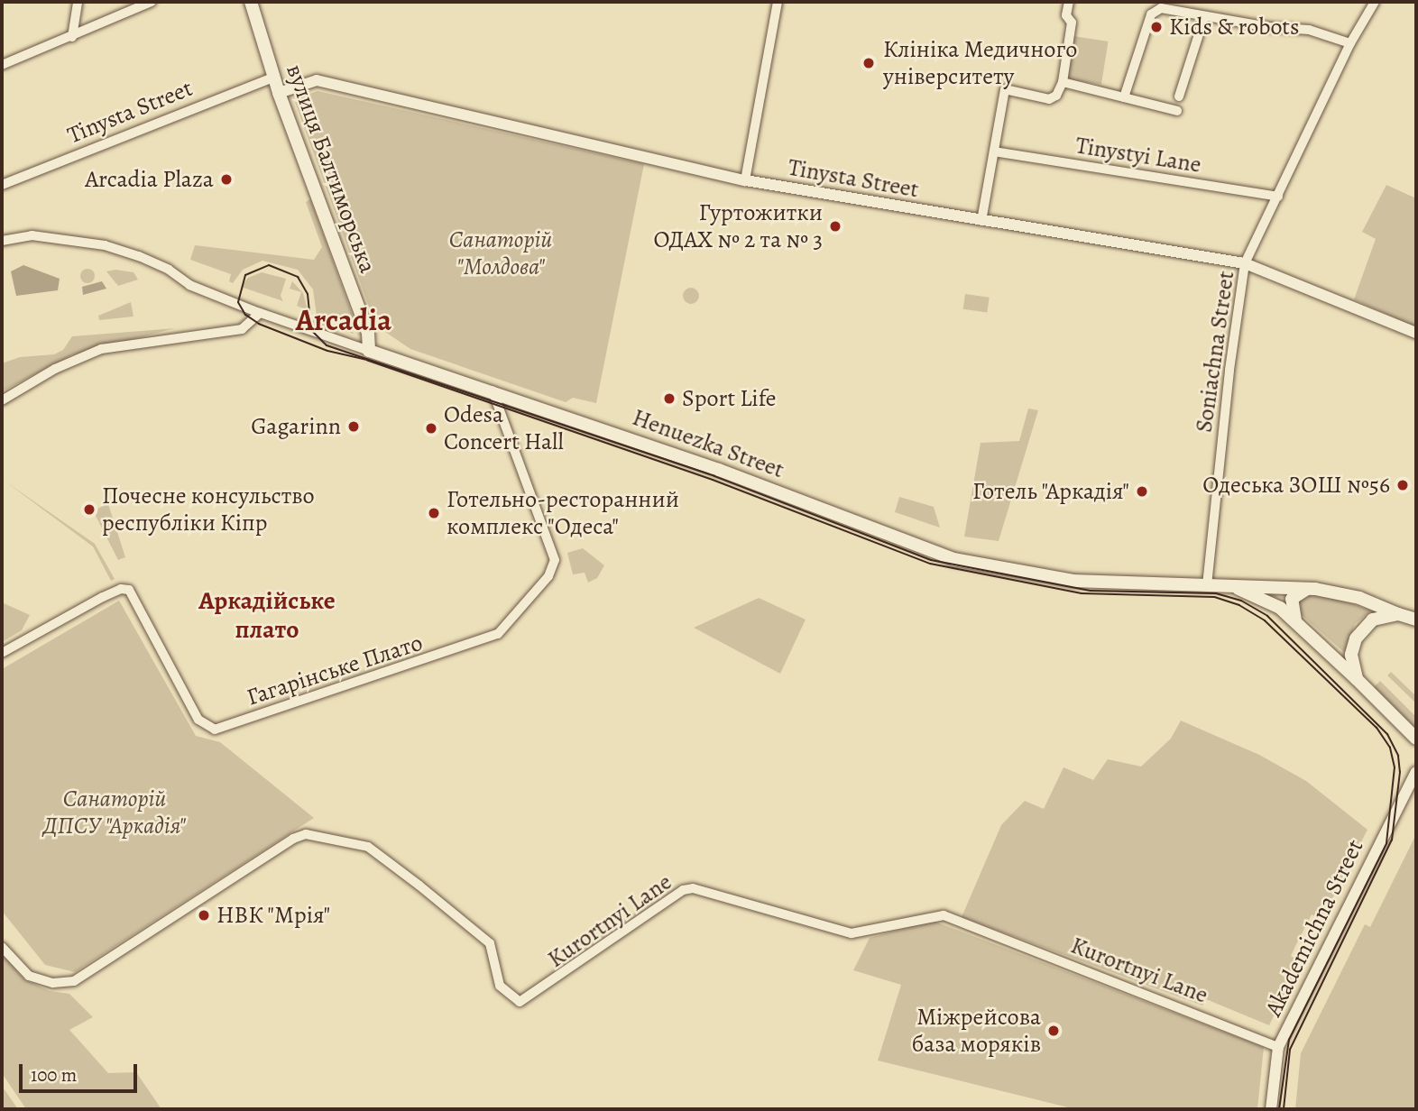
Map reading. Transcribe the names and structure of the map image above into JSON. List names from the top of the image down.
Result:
{
  "streets": {
    "main road": ["вулиця Балтиморська", "Henuezka Street"],
    "street": [
      "Tinysta Street",
      "Tinystyi Lane",
      "Soniachna Street",
      "Гагарінське Плато",
      "Kurortnyi Lane",
      "Akademichna Street"
    ]
  },
  "crossings": [
    ["Tinysta Street", "вулиця Балтиморська"],
    ["Tinysta Street", "Soniachna Street"],
    ["Tinystyi Lane", "Soniachna Street"],
    ["вулиця Балтиморська", "Henuezka Street"],
    ["Soniachna Street", "Henuezka Street"],
    ["Henuezka Street", "Гагарінське Плато"],
    ["Kurortnyi Lane", "Akademichna Street"]
  ],
  "districts": ["Arcadia", "Аркадійське плато"],
  "parks": ["Санаторій \"Молдова\"", "Санаторій ДПСУ \"Аркадія\""],
  "places": [
    "Kids & robots",
    "Клініка Медичного університету",
    "Arcadia Plaza",
    "Гуртожитки ОДАХ № 2 та № 3",
    "Sport Life",
    "Gagarinn",
    "Odesa Concert Hall",
    "Одеська ЗОШ №56",
    "Готель \"Аркадія\"",
    "Почесне консульство республіки Кіпр",
    "Готельно-ресторанний комплекс \"Одеса\"",
    "НВК \"Мрія\"",
    "Міжрейсова база моряків"
  ],
  "scale_bar": "100 m"
}
